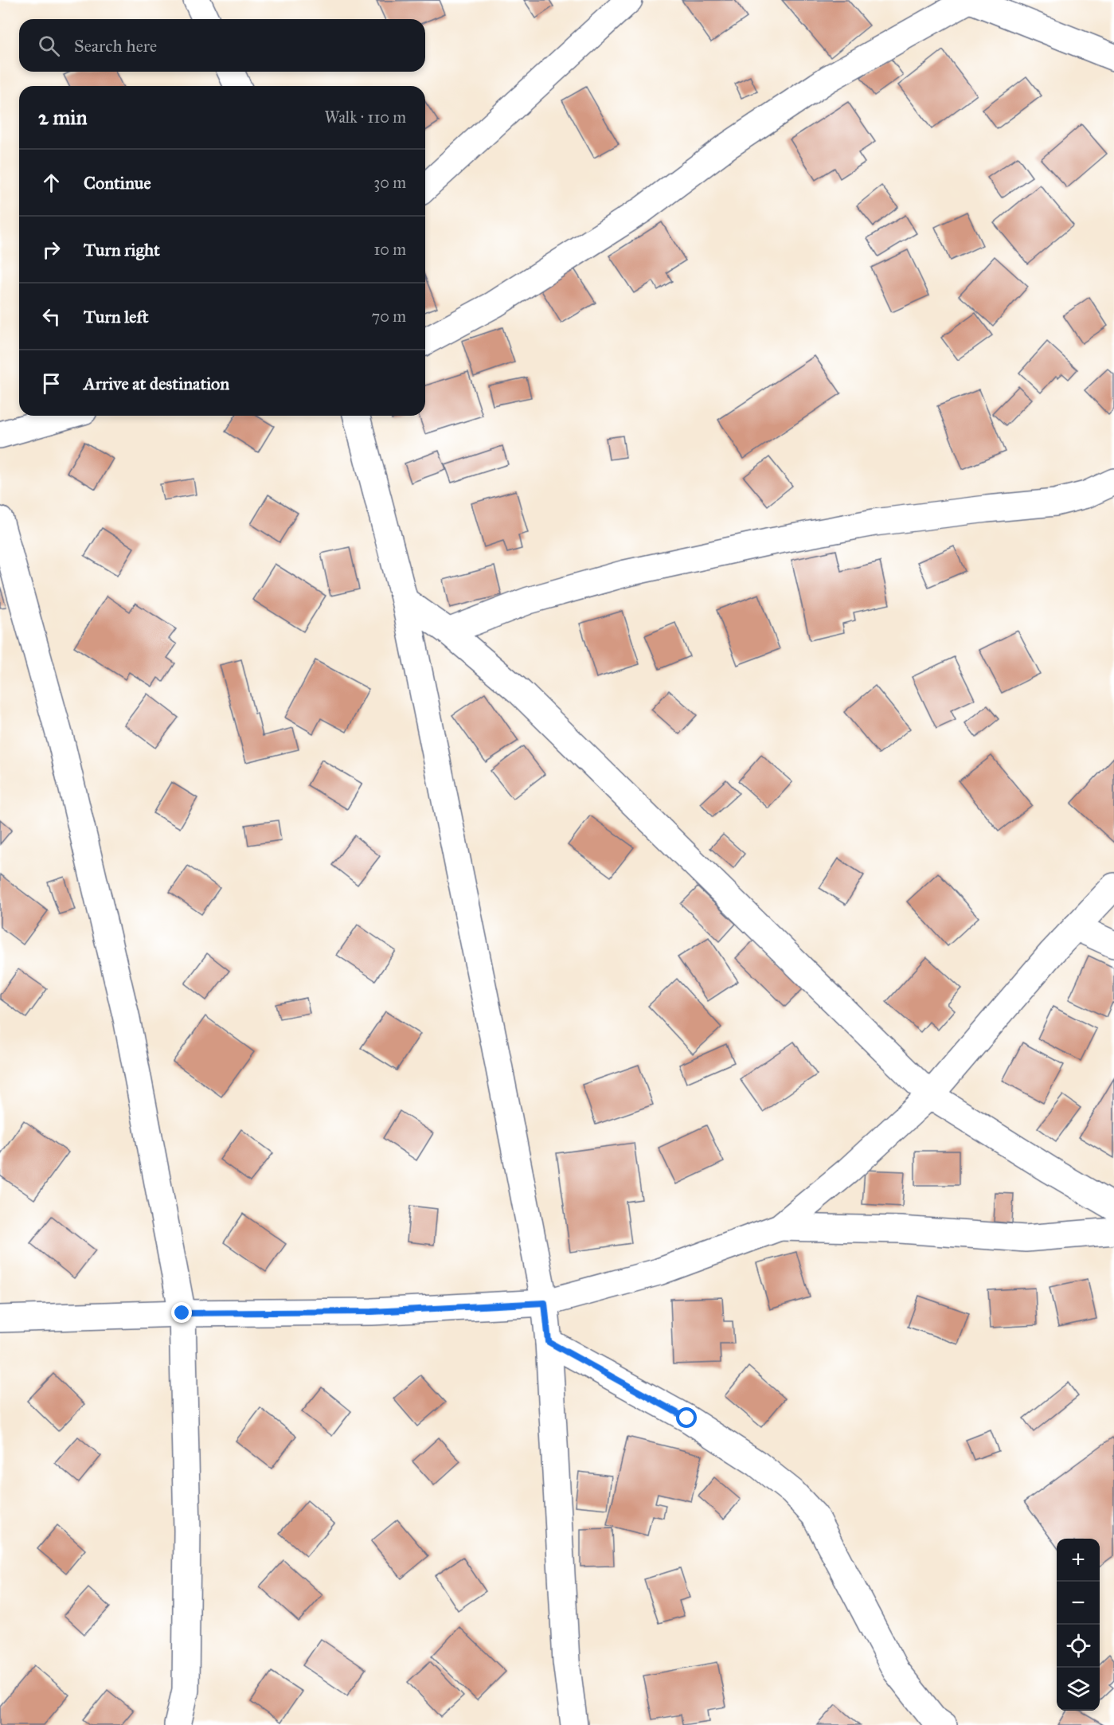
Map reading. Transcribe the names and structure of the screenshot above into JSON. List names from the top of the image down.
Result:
{
  "page": {
    "search": "Search here",
    "heading": ["2 min", "Walk · 110 m"],
    "list": [
      ["Continue", "30 m"],
      ["Turn right", "10 m"],
      ["Turn left", "70 m"],
      "Arrive at destination"
    ],
    "map_buttons": ["+", "−"]
  }
}
